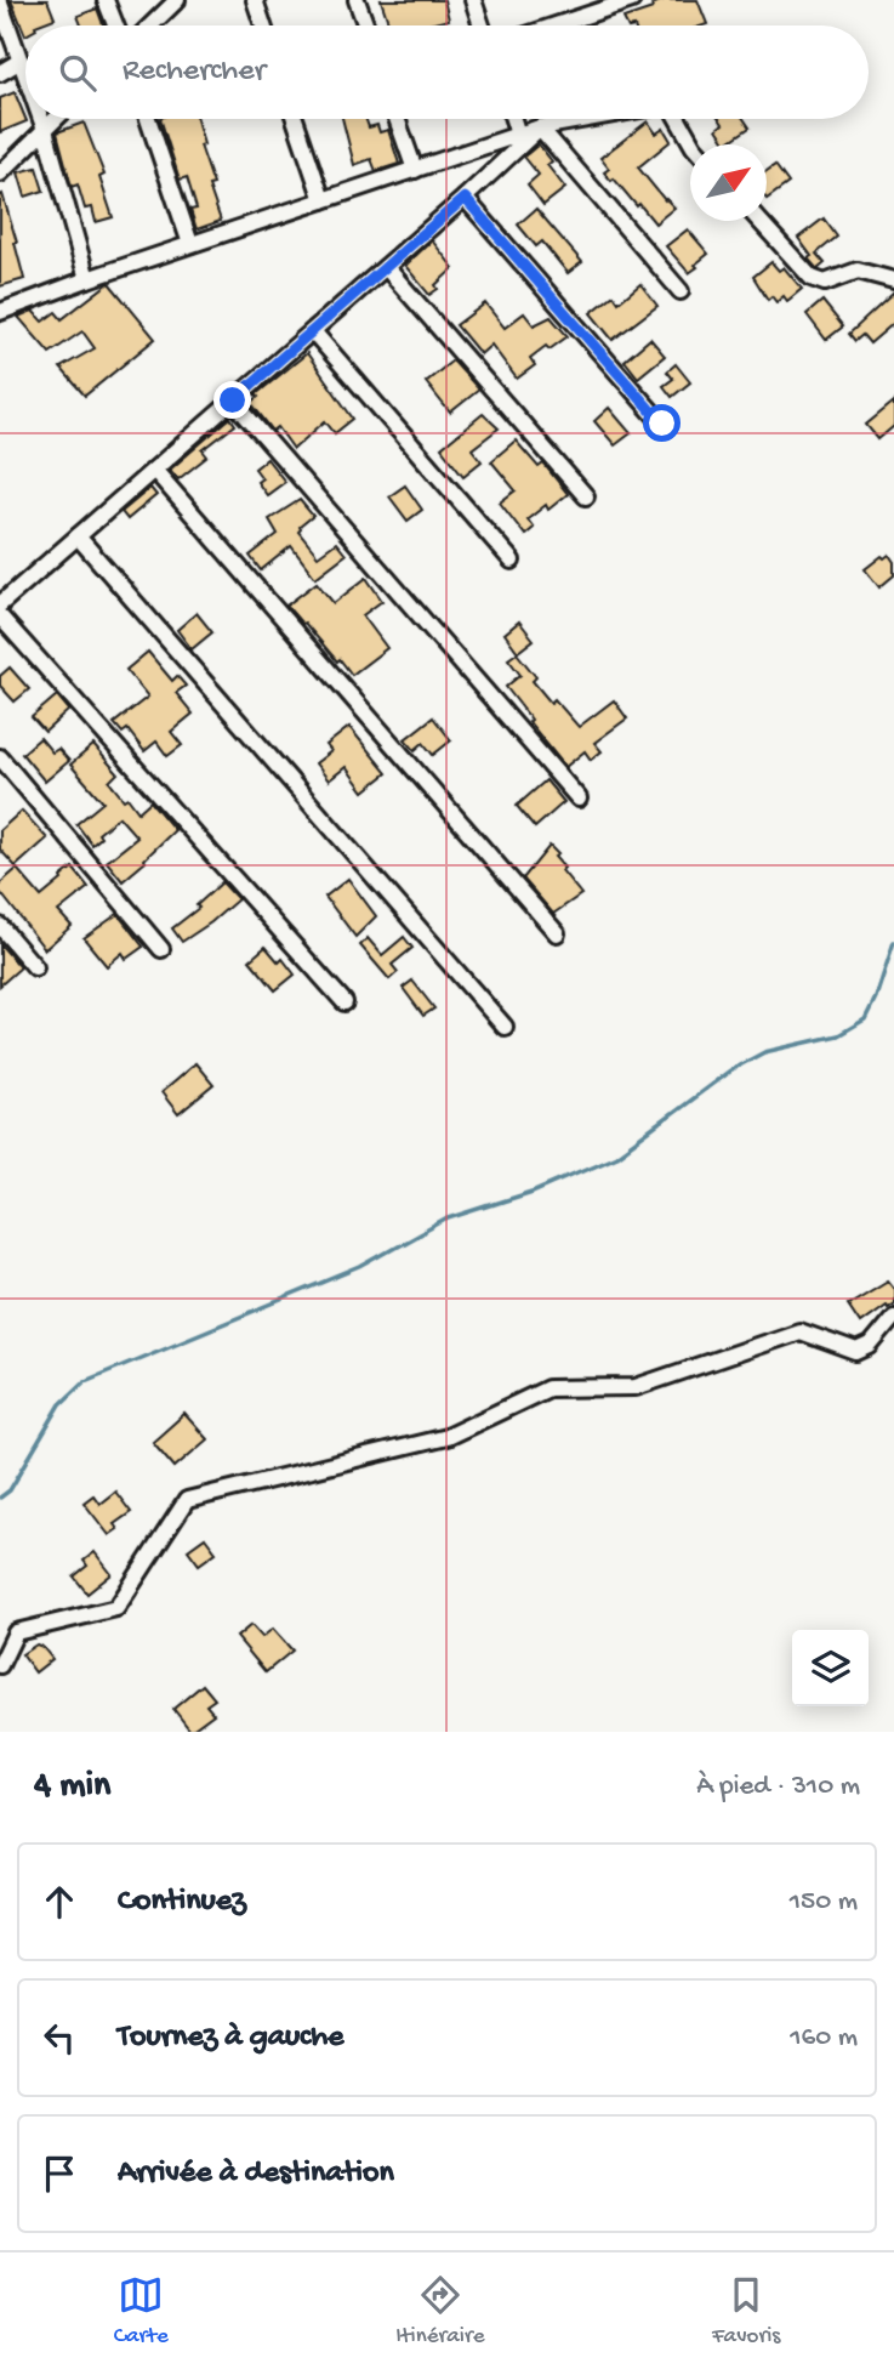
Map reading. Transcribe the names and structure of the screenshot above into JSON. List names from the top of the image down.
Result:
{
  "north": "top right",
  "page": {
    "search": "Rechercher",
    "heading": ["4 min", "À pied · 310 m"],
    "list": [
      ["Continuez", "150 m"],
      ["Tournez à gauche", "160 m"],
      "Arrivée à destination"
    ],
    "nav": ["Carte", "Itinéraire", "Favoris"]
  }
}
